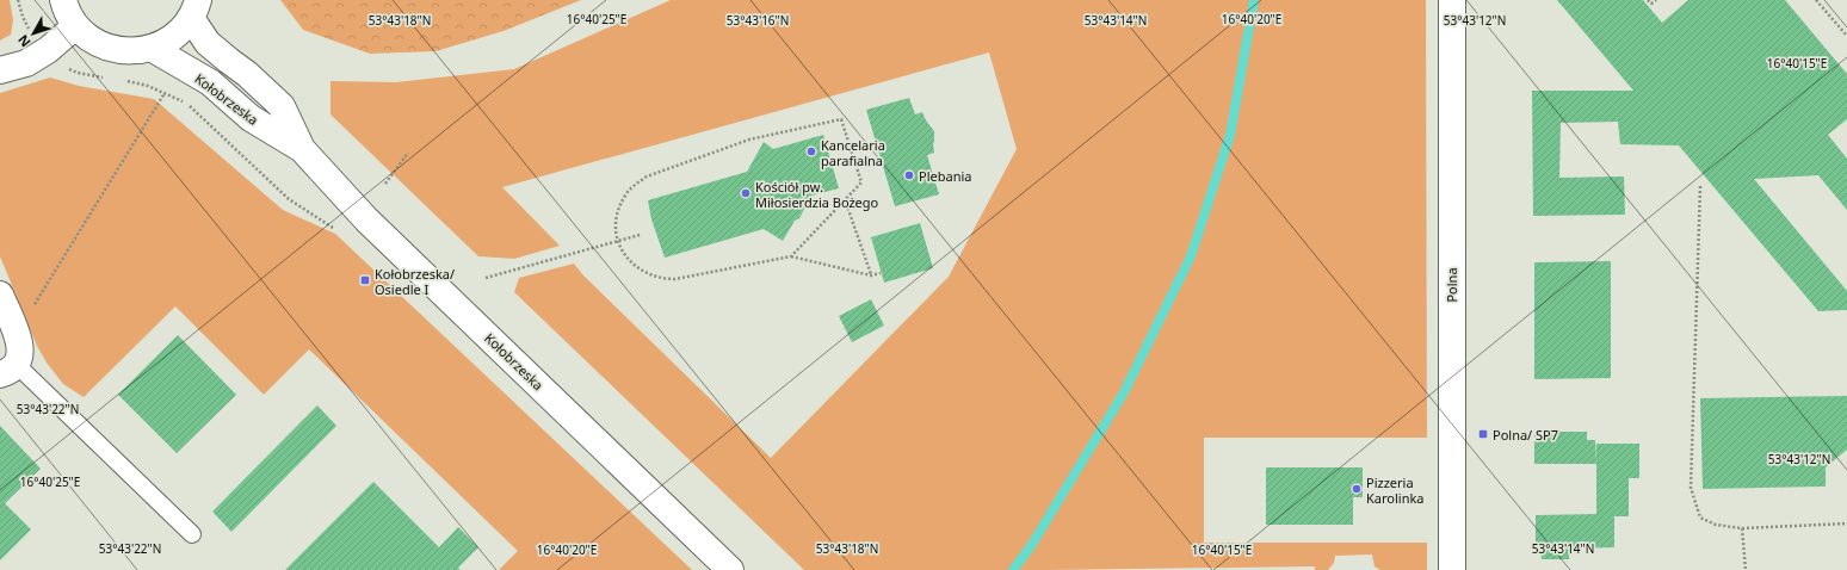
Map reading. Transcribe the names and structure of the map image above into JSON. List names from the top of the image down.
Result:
{
  "streets": {
    "main road": ["Kołobrzeska", "Polna"]
  },
  "places": {
    "other": [
      "Kancelaria parafialna",
      "Plebania",
      "Kościół pw. Miłosierdzia Bożego",
      "Pizzeria Karolinka"
    ],
    "transit": ["Kołobrzeska/ Osiedle I", "Polna/ SP7"]
  },
  "north": "bottom left",
  "coordinates": [
    "16°40'25\"E",
    "16°40'20\"E",
    "53°43'12\"N",
    "53°43'18\"N",
    "53°43'16\"N",
    "53°43'14\"N",
    "16°40'15\"E",
    "53°43'22\"N"
  ]
}
